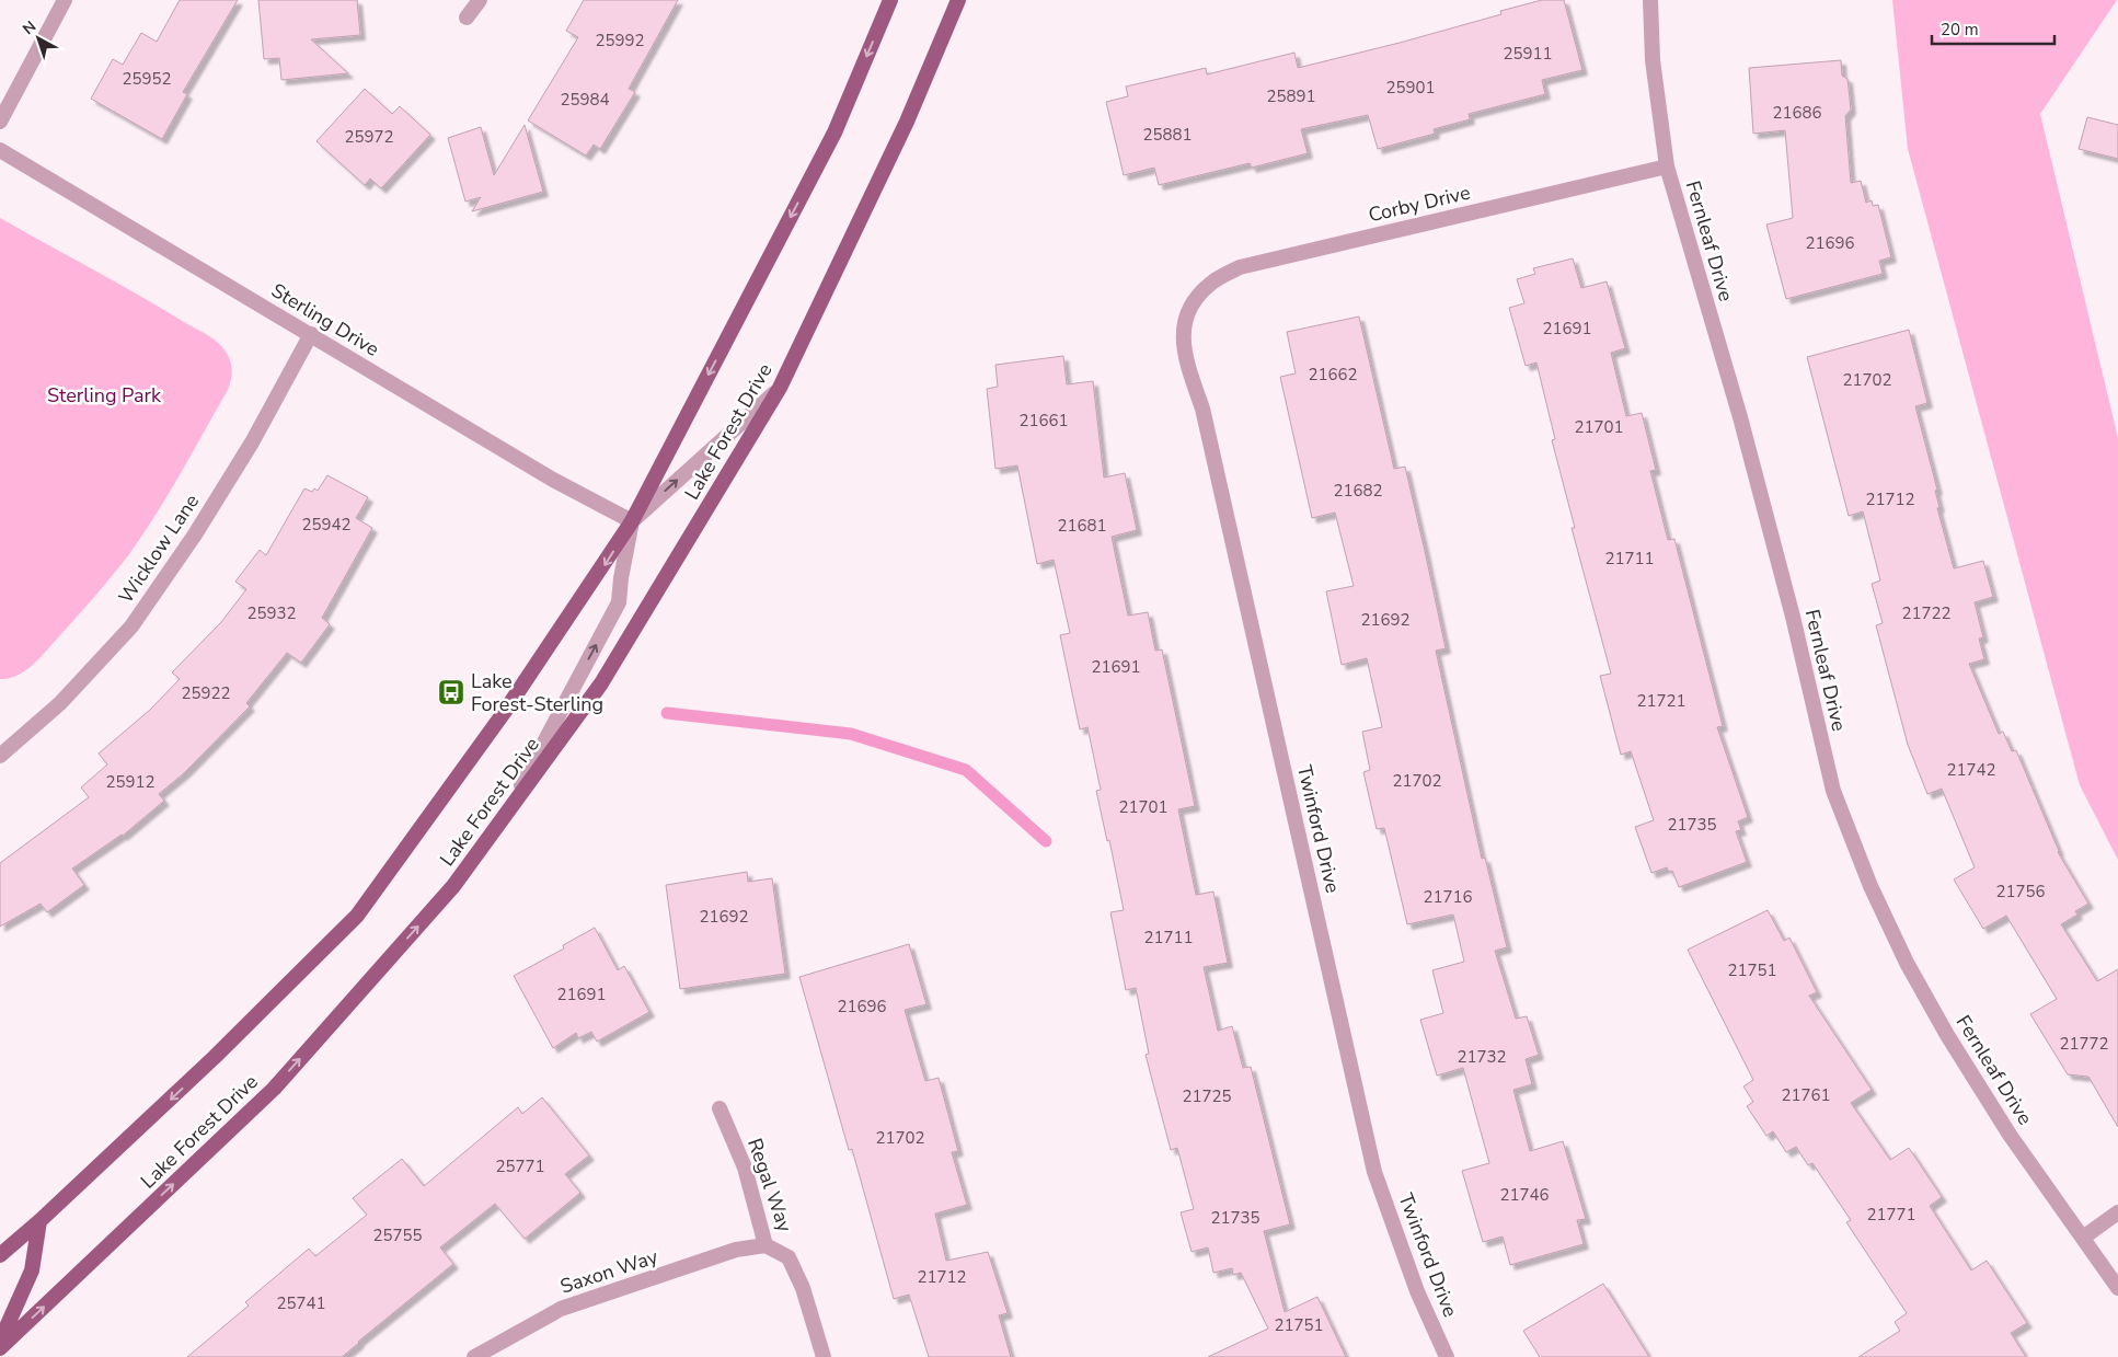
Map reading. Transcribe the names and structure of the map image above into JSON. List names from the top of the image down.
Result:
{
  "streets": {
    "main road": ["Lake Forest Drive"],
    "street": [
      "Corby Drive",
      "Fernleaf Drive",
      "Sterling Drive",
      "Wicklow Lane",
      "Twinford Drive",
      "Regal Way",
      "Saxon Way"
    ]
  },
  "crossings": [
    ["Corby Drive", "Fernleaf Drive"],
    ["Corby Drive", "Twinford Drive"],
    ["Sterling Drive", "Lake Forest Drive"],
    ["Sterling Drive", "Wicklow Lane"],
    ["Regal Way", "Saxon Way"]
  ],
  "parks": ["Sterling Park"],
  "places": {
    "bus stop": ["Lake Forest-Sterling"]
  },
  "house_numbers": [
    "25992",
    "25911",
    "25952",
    "25901",
    "25891",
    "25984",
    "21686",
    "25881",
    "25972",
    "21696",
    "21691",
    "21662",
    "21702",
    "21661",
    "21701",
    "21682",
    "21712",
    "25942",
    "21681",
    "21711",
    "25932",
    "21722",
    "21692",
    "21691",
    "25922",
    "21721",
    "21742",
    "21702",
    "25912",
    "21701",
    "21735",
    "21756",
    "21716",
    "21692",
    "21711",
    "21751",
    "21691",
    "21696",
    "21772",
    "21732",
    "21761",
    "21725",
    "21702",
    "25771",
    "21746",
    "21771",
    "21735",
    "25755",
    "21712",
    "25741",
    "21751"
  ],
  "scale_bar": "20 m",
  "north": "top left"
}
